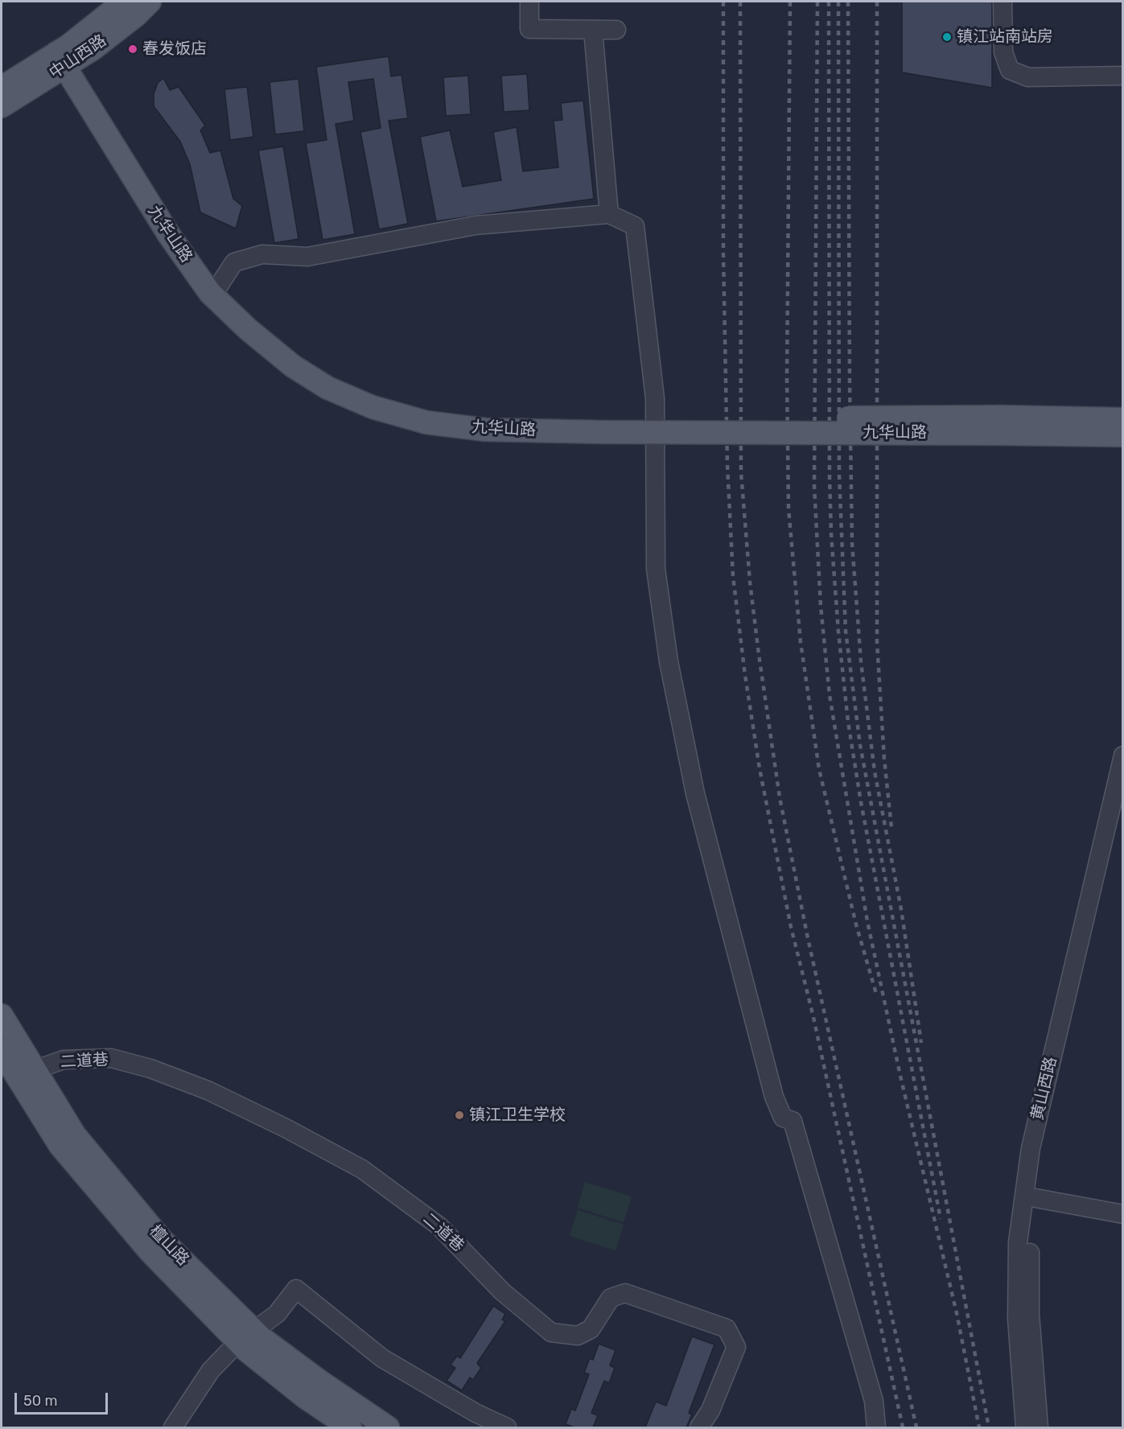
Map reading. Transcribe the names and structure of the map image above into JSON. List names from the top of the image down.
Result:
{
  "streets": {
    "main road": ["中山西路", "九华山路", "檀山路"],
    "street": ["二道巷", "黄山西路"]
  },
  "crossings": [
    ["中山西路", "九华山路"],
    ["二道巷", "檀山路"]
  ],
  "places": ["镇江站南站房", "春发饭店", "镇江卫生学校"],
  "scale_bar": "50 m"
}
